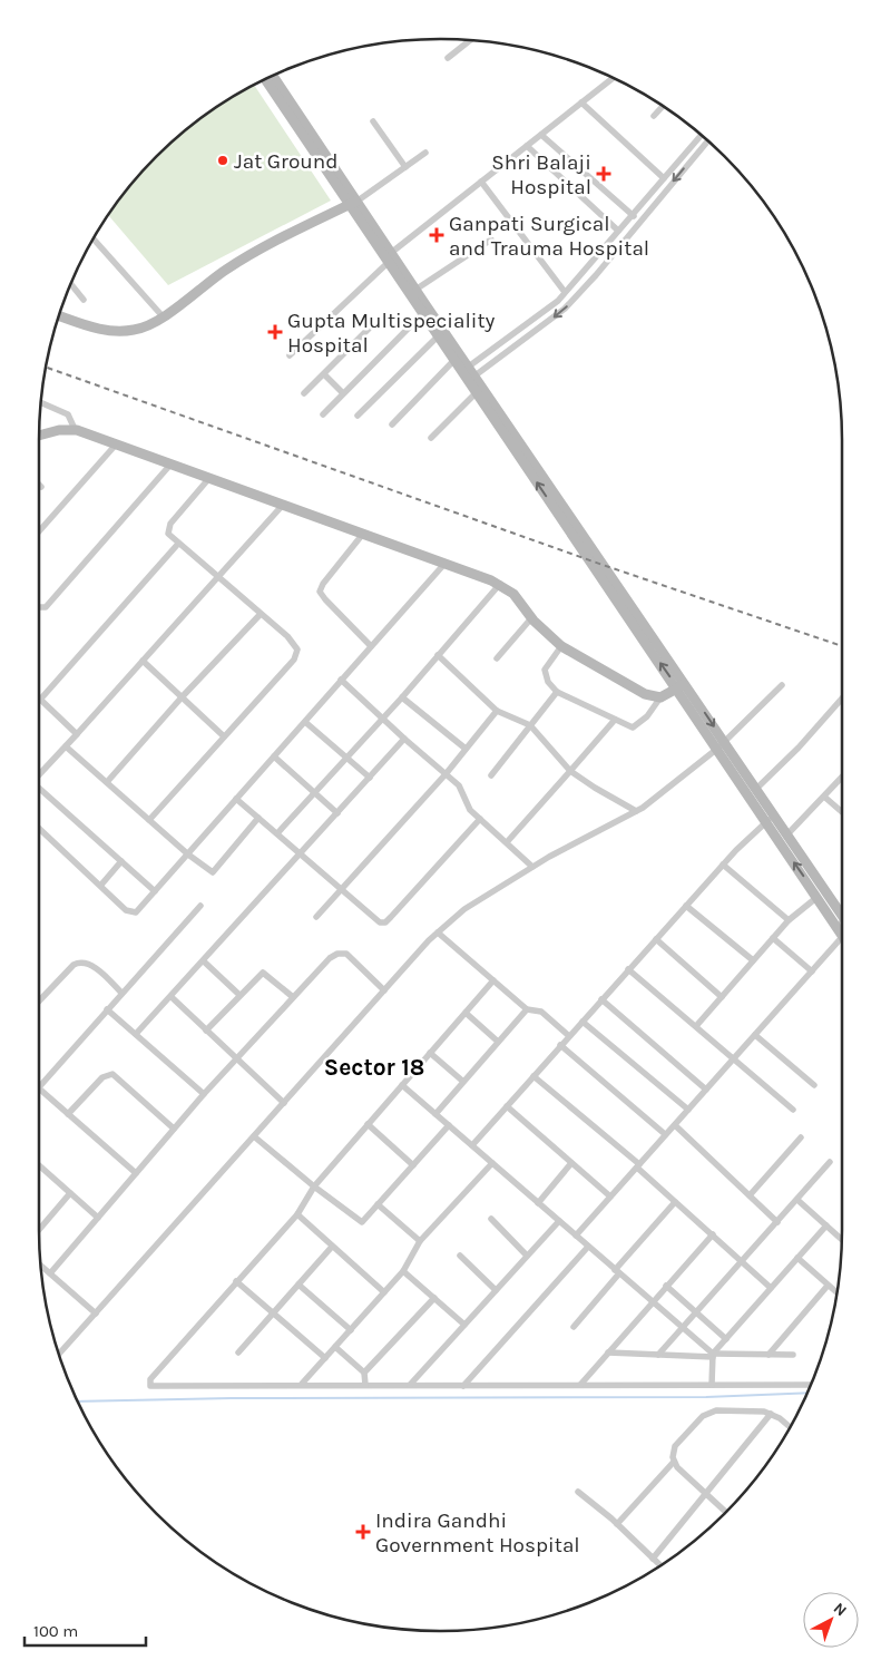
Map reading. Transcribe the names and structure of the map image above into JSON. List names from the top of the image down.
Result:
{
  "districts": ["Sector 18"],
  "places": {
    "other": ["Jat Ground"],
    "health": [
      "Shri Balaji Hospital",
      "Ganpati Surgical and Trauma Hospital",
      "Gupta Multispeciality Hospital",
      "Indira Gandhi Government Hospital"
    ]
  },
  "scale_bar": "100 m",
  "north": "top right"
}
